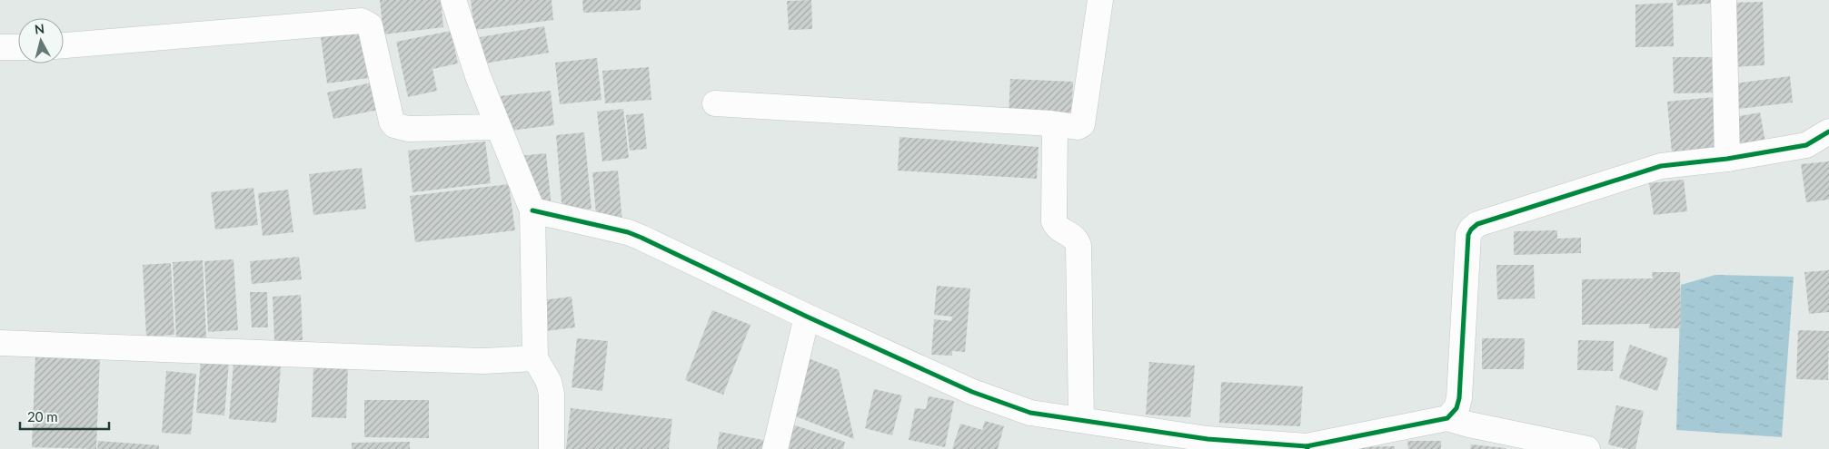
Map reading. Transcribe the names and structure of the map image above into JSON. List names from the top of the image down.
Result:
{
  "scale_bar": "20 m",
  "north": "top"
}
